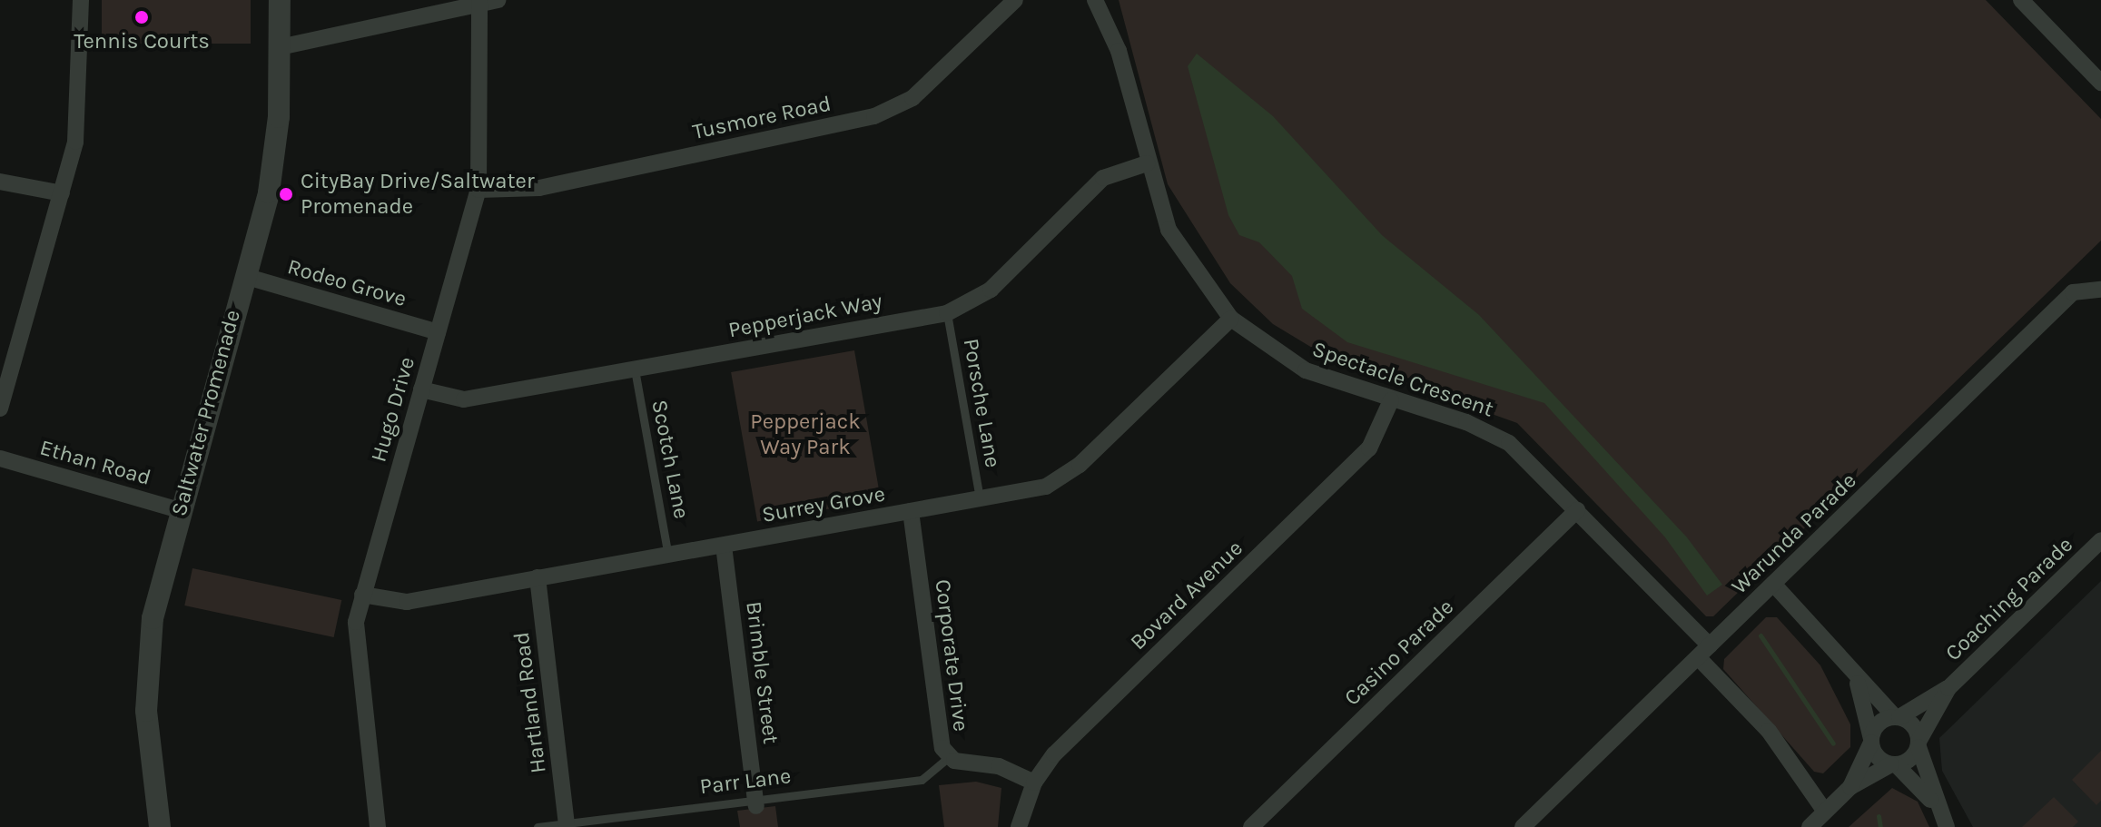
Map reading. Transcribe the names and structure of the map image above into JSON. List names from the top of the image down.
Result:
{
  "streets": {
    "street": [
      "Tusmore Road",
      "Rodeo Grove",
      "Pepperjack Way",
      "Spectacle Crescent",
      "Hugo Drive",
      "Saltwater Promenade",
      "Ethan Road",
      "Surrey Grove",
      "Warunda Parade",
      "Bovard Avenue",
      "Coaching Parade",
      "Casino Parade",
      "Corporate Drive",
      "Brimble Street",
      "Hartland Road"
    ],
    "lane": ["Porsche Lane", "Scotch Lane", "Parr Lane"]
  },
  "crossings": [
    ["Tusmore Road", "Hugo Drive"],
    ["Rodeo Grove", "Hugo Drive"],
    ["Rodeo Grove", "Saltwater Promenade"],
    ["Pepperjack Way", "Spectacle Crescent"],
    ["Pepperjack Way", "Porsche Lane"],
    ["Pepperjack Way", "Hugo Drive"],
    ["Pepperjack Way", "Scotch Lane"],
    ["Spectacle Crescent", "Surrey Grove"],
    ["Spectacle Crescent", "Warunda Parade"],
    ["Spectacle Crescent", "Bovard Avenue"],
    ["Spectacle Crescent", "Casino Parade"],
    ["Porsche Lane", "Surrey Grove"],
    ["Hugo Drive", "Surrey Grove"],
    ["Saltwater Promenade", "Ethan Road"],
    ["Scotch Lane", "Surrey Grove"],
    ["Surrey Grove", "Corporate Drive"],
    ["Surrey Grove", "Brimble Street"],
    ["Surrey Grove", "Hartland Road"],
    ["Bovard Avenue", "Corporate Drive"],
    ["Corporate Drive", "Parr Lane"],
    ["Brimble Street", "Parr Lane"],
    ["Hartland Road", "Parr Lane"]
  ],
  "parks": ["Pepperjack Way Park"],
  "places": ["Tennis Courts", "CityBay Drive/Saltwater Promenade"]
}
